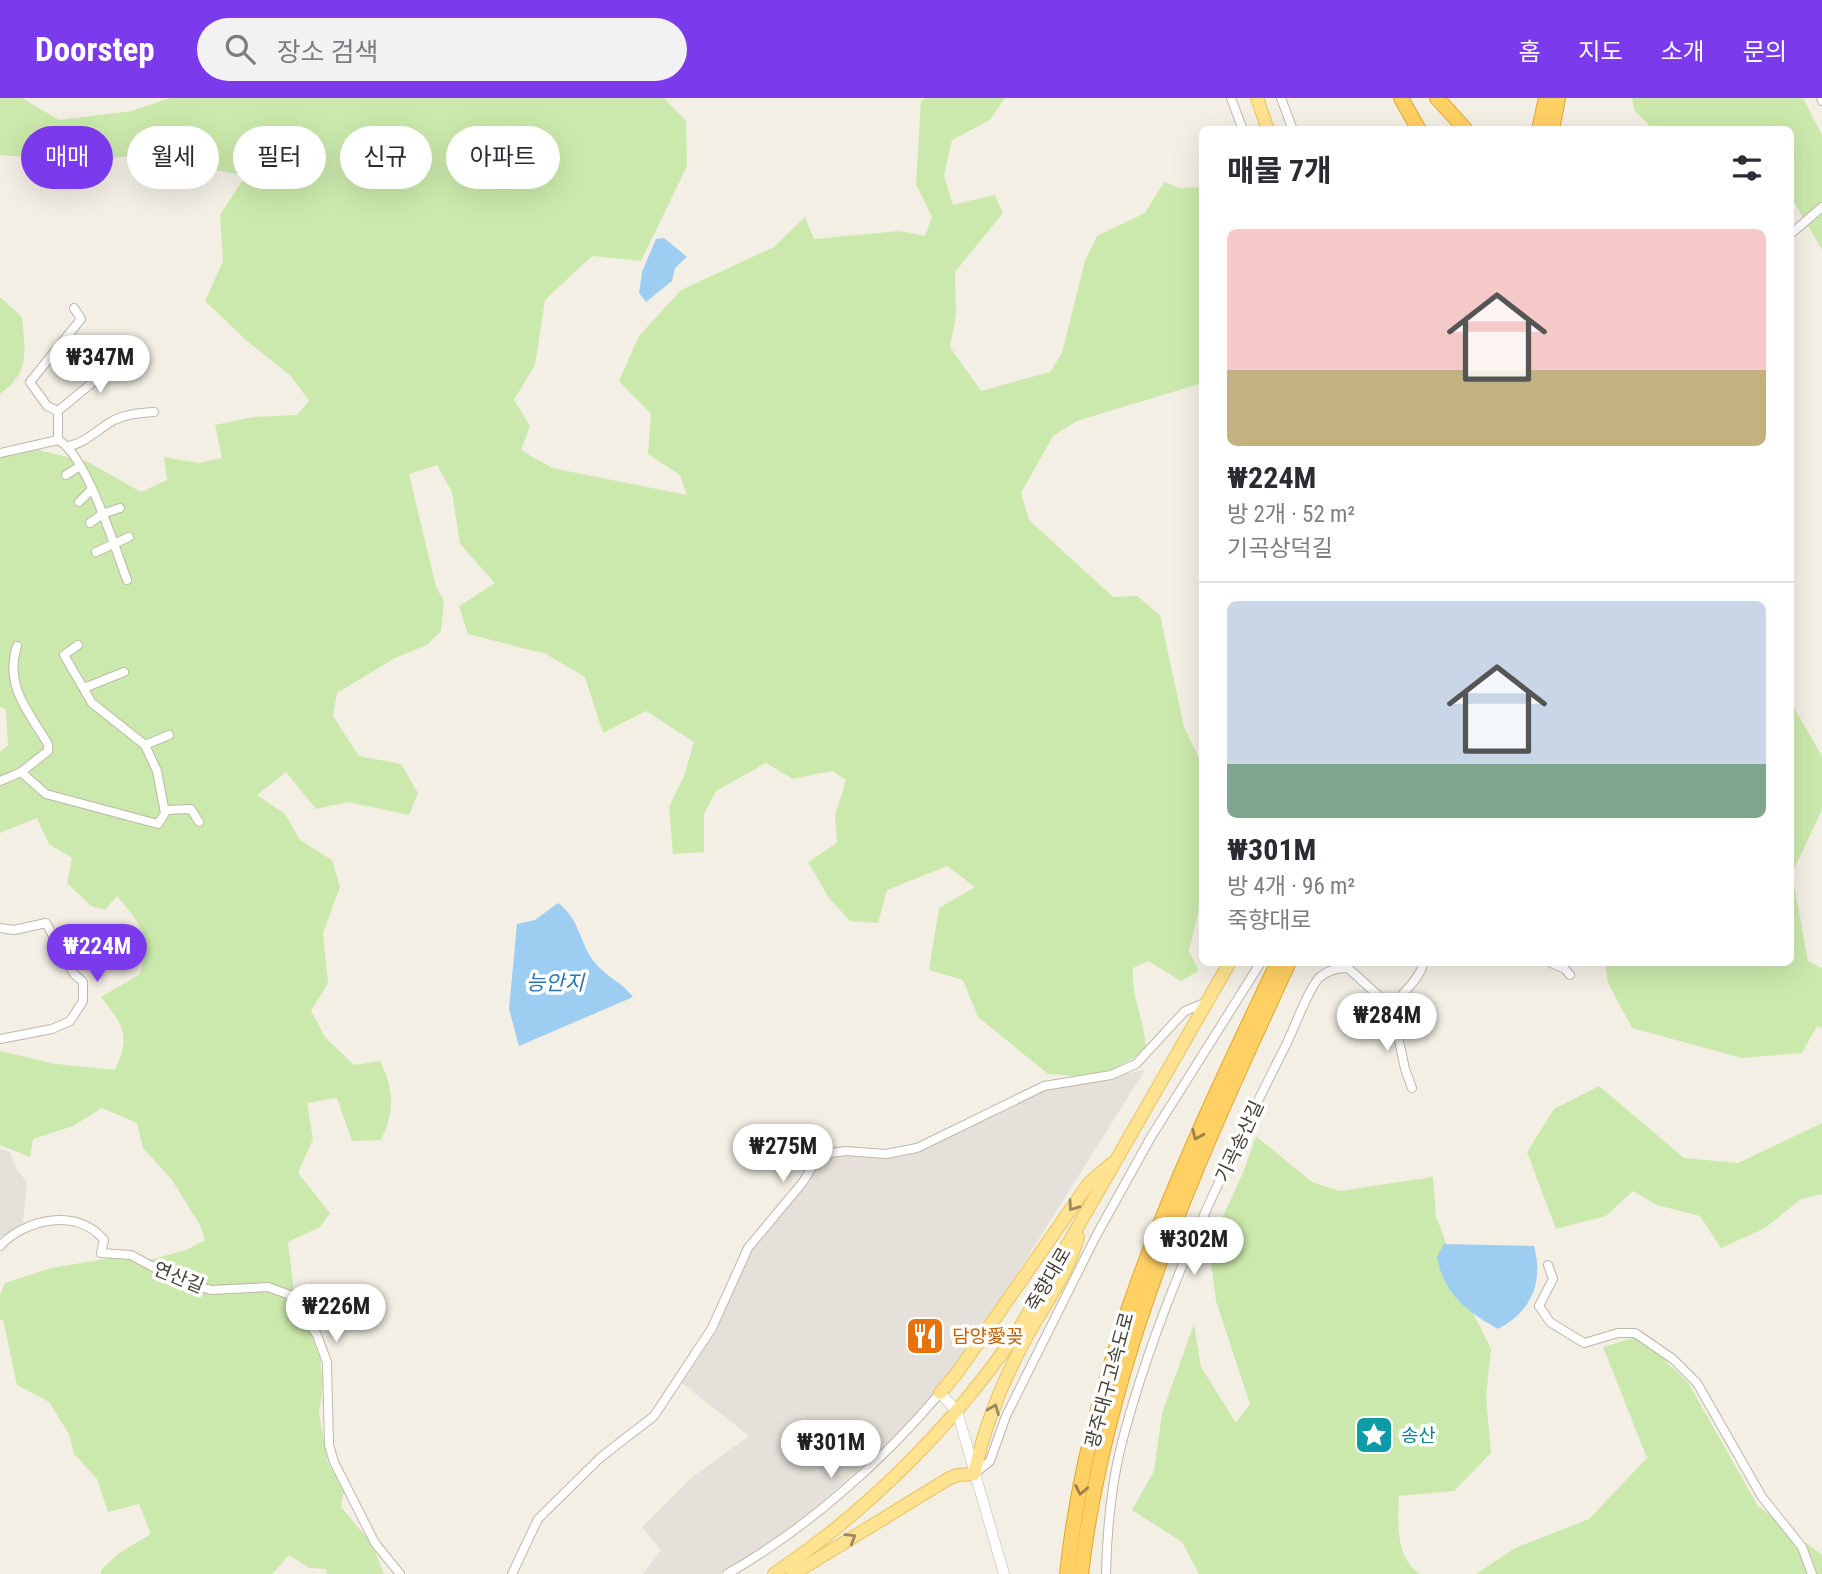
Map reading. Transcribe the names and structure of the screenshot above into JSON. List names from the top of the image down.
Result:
{
  "streets": {
    "highway": ["광주대구고속도로"],
    "main road": ["죽향대로"],
    "street": ["기곡송산길", "연산길"]
  },
  "water": ["능안지"],
  "places": {
    "restaurant": ["담양愛꽂"],
    "place": ["송산"]
  },
  "page": {
    "header": "Doorstep",
    "search": "장소 검색",
    "nav": [
      "홈",
      "지도",
      "소개",
      "문의"
    ],
    "chip": [
      "매매",
      "월세",
      "필터",
      "신규",
      "아파트"
    ],
    "heading": "매물 7개",
    "list": [
      {
        "name": "₩224M",
        "note": "방 2개 · 52 m² · 기곡상덕길"
      },
      {
        "name": "₩301M",
        "note": "방 4개 · 96 m² · 죽향대로"
      }
    ],
    "price": [
      "₩347M",
      "₩224M",
      "₩284M",
      "₩275M",
      "₩302M",
      "₩226M",
      "₩301M"
    ]
  }
}
